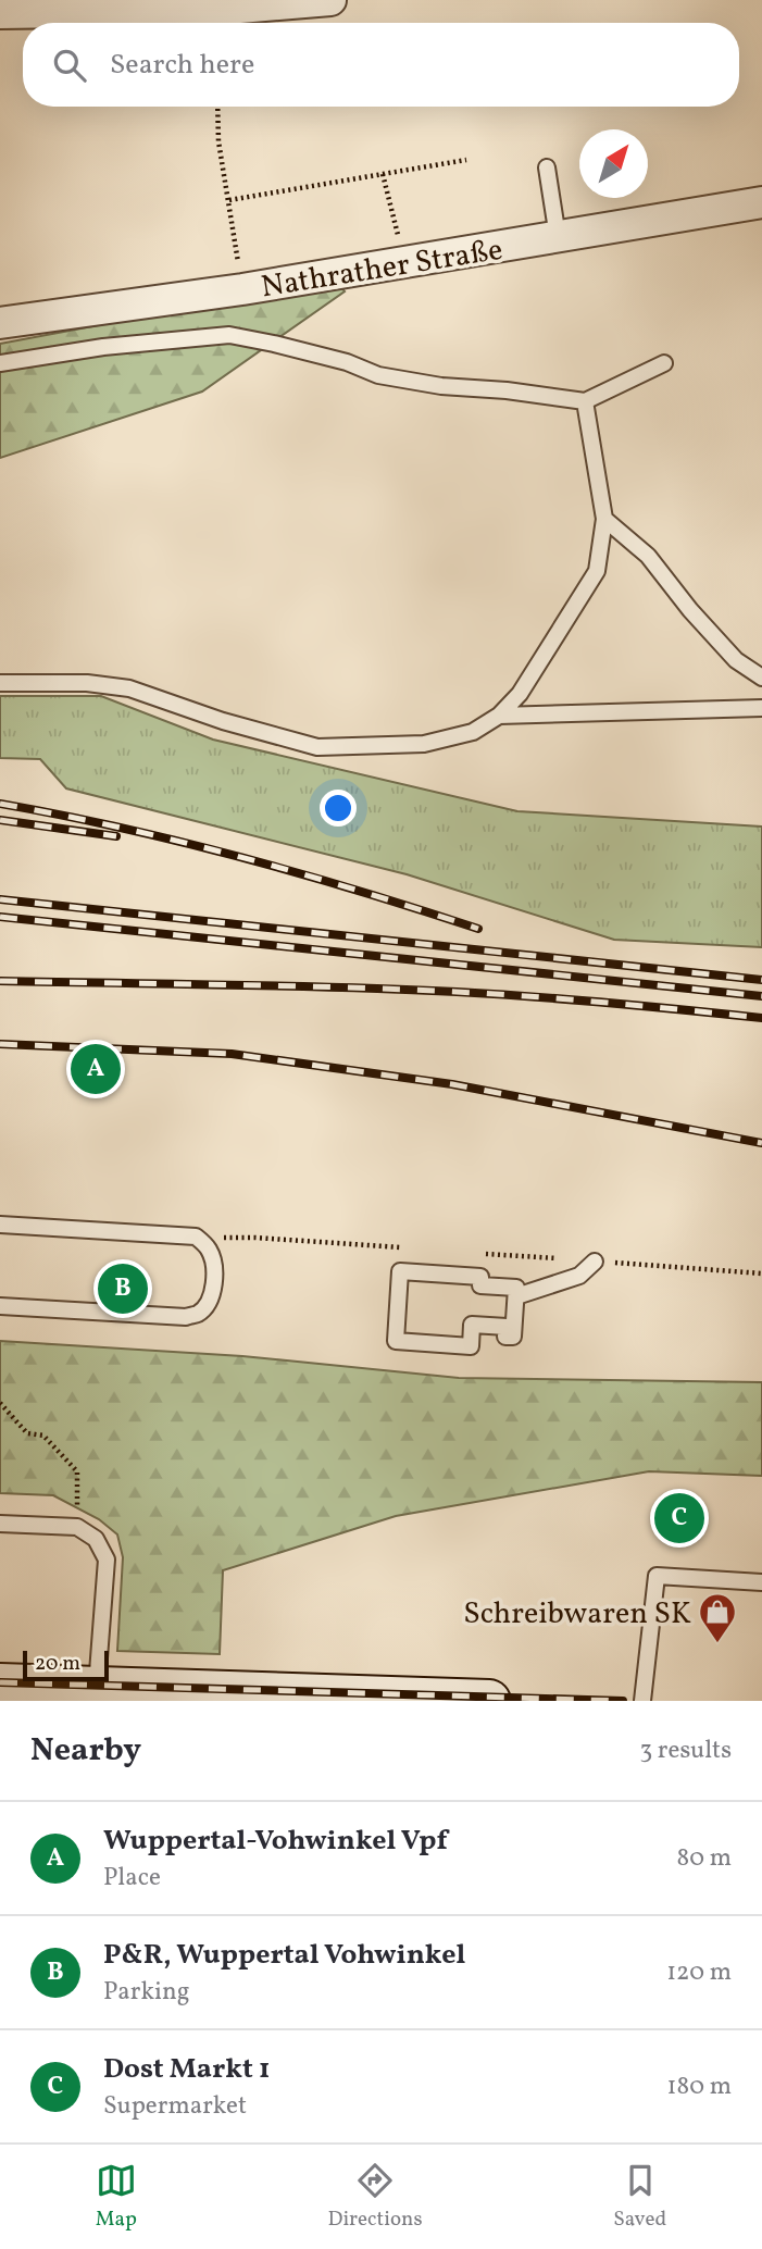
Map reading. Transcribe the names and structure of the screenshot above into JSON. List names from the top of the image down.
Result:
{
  "streets": {
    "street": ["Nathrather Straße"]
  },
  "places": {
    "shop": ["Schreibwaren SK"]
  },
  "scale_bar": "20 m",
  "north": "top right",
  "page": {
    "search": "Search here",
    "pins": ["A", "B", "C"],
    "scale": "20 m",
    "heading": ["Nearby", "3 results"],
    "list": [
      {
        "mark": "A",
        "name": "Wuppertal-Vohwinkel Vpf",
        "note": "Place",
        "value": "80 m"
      },
      {
        "mark": "B",
        "name": "P&R, Wuppertal Vohwinkel",
        "note": "Parking",
        "value": "120 m"
      },
      {
        "mark": "C",
        "name": "Dost Markt 1",
        "note": "Supermarket",
        "value": "180 m"
      }
    ],
    "nav": ["Map", "Directions", "Saved"]
  }
}
